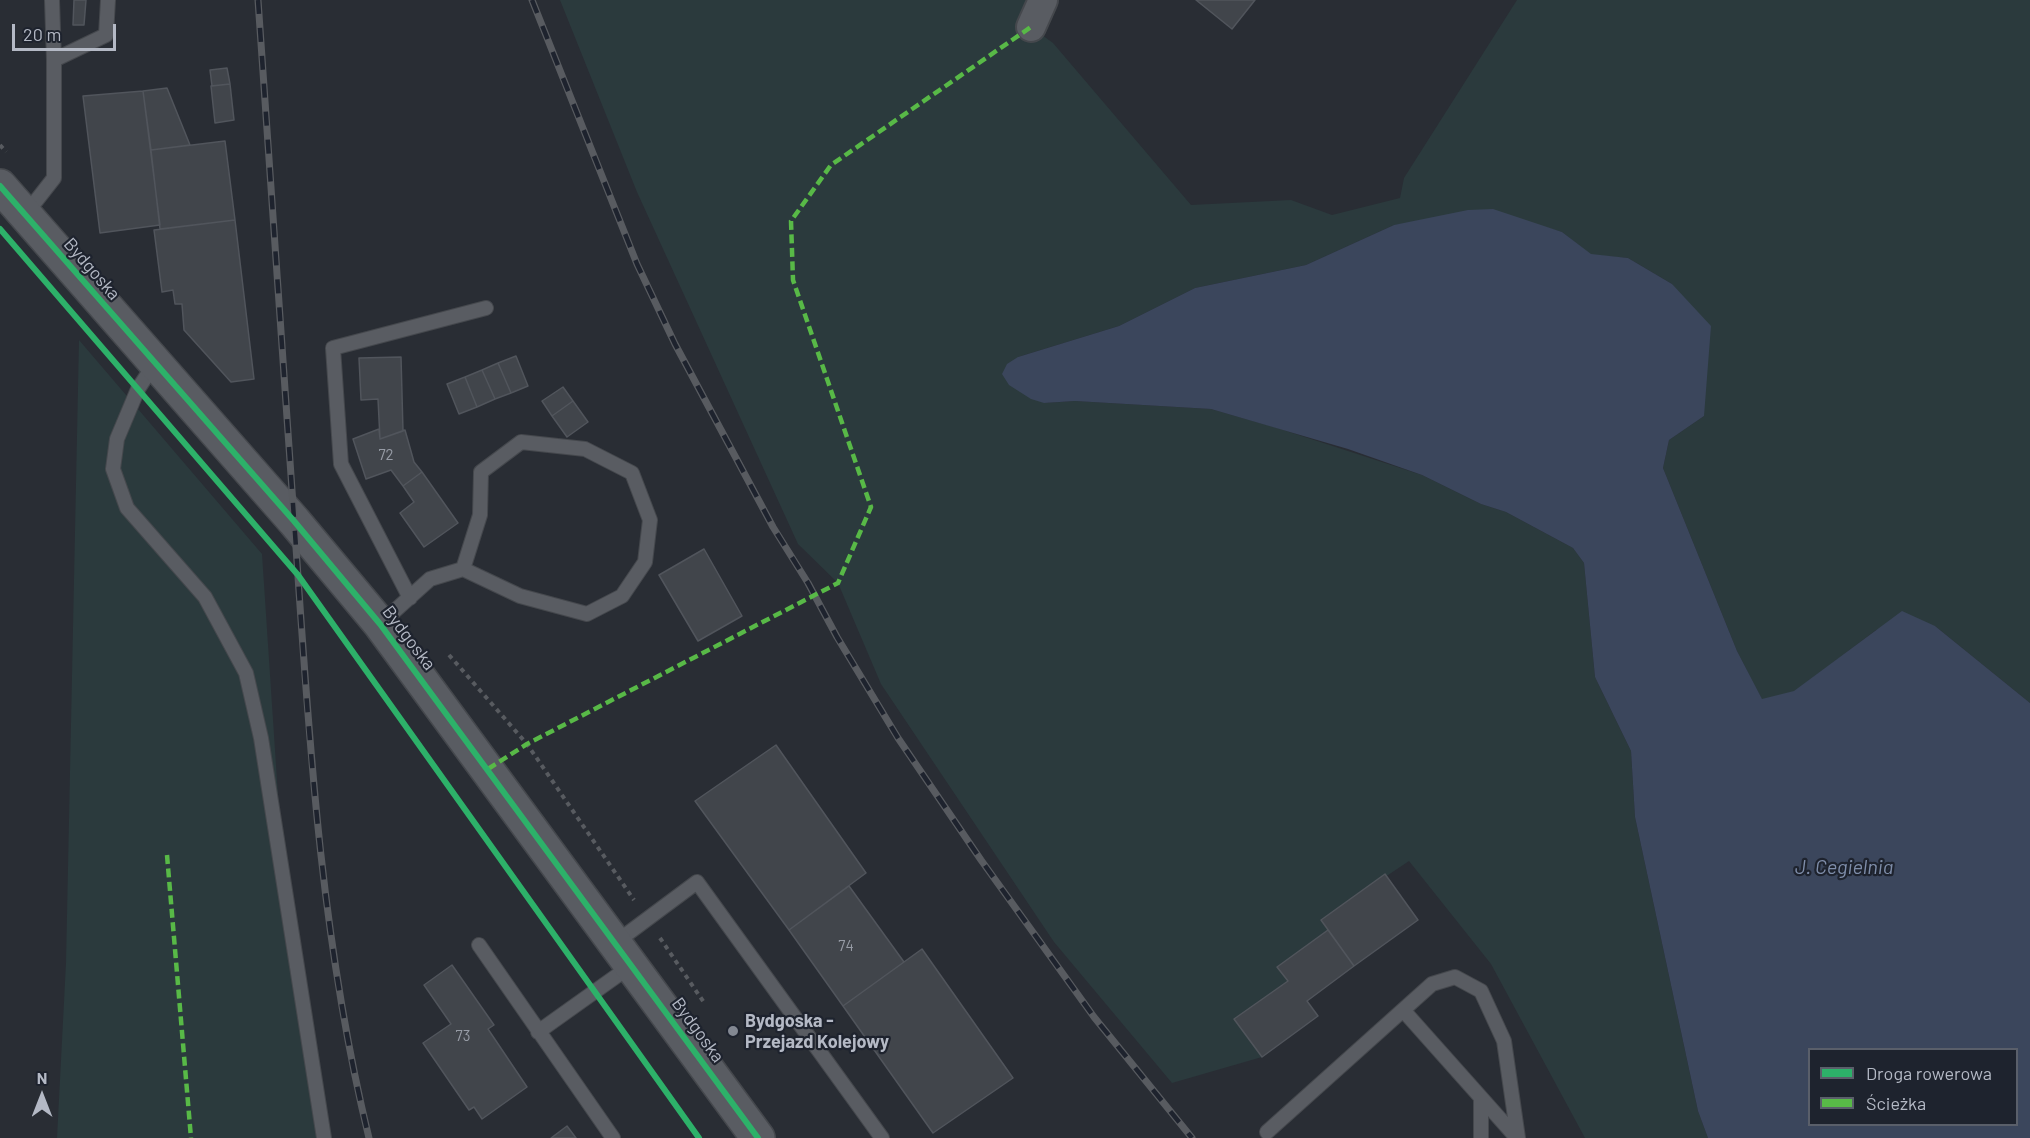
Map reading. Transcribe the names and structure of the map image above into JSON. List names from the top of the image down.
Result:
{
  "streets": {
    "street": ["Bydgoska"]
  },
  "water": ["J. Cegielnia"],
  "places": ["Bydgoska - Przejazd Kolejowy"],
  "house_numbers": ["72", "74", "73"],
  "legend": ["Droga rowerowa", "Ścieżka"],
  "scale_bar": "20 m",
  "north": "top"
}
